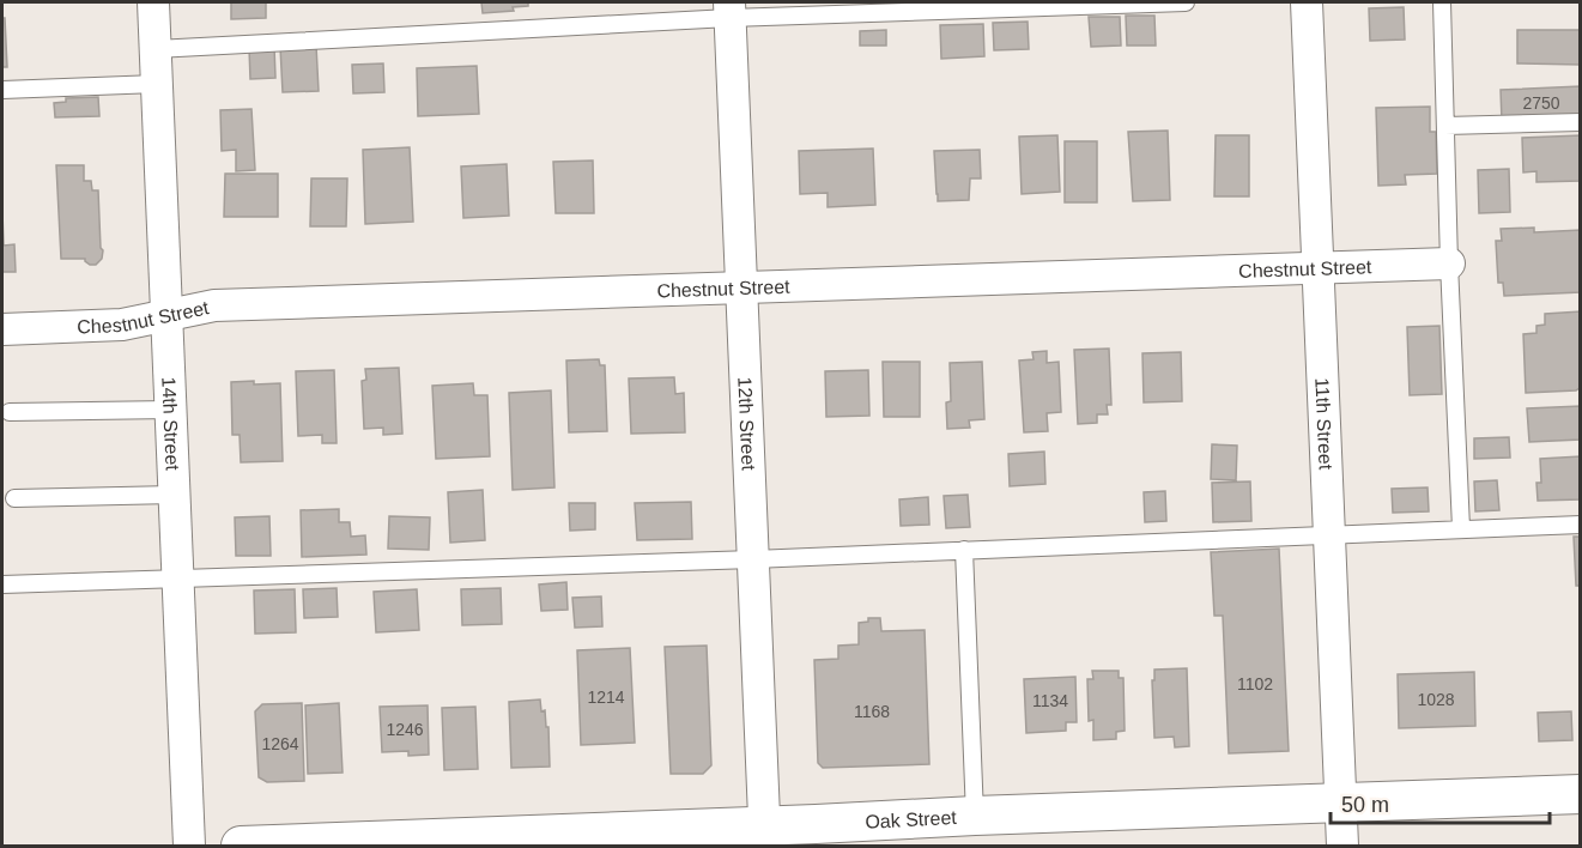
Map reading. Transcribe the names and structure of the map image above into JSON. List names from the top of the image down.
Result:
{
  "streets": {
    "street": [
      "Chestnut Street",
      "14th Street",
      "12th Street",
      "11th Street",
      "Oak Street"
    ]
  },
  "crossings": [
    ["Chestnut Street", "14th Street"],
    ["Chestnut Street", "12th Street"],
    ["Chestnut Street", "11th Street"],
    ["12th Street", "Oak Street"],
    ["11th Street", "Oak Street"]
  ],
  "house_numbers": [
    "2750",
    "1102",
    "1214",
    "1028",
    "1134",
    "1168",
    "1246",
    "1264"
  ],
  "scale_bar": "50 m"
}
